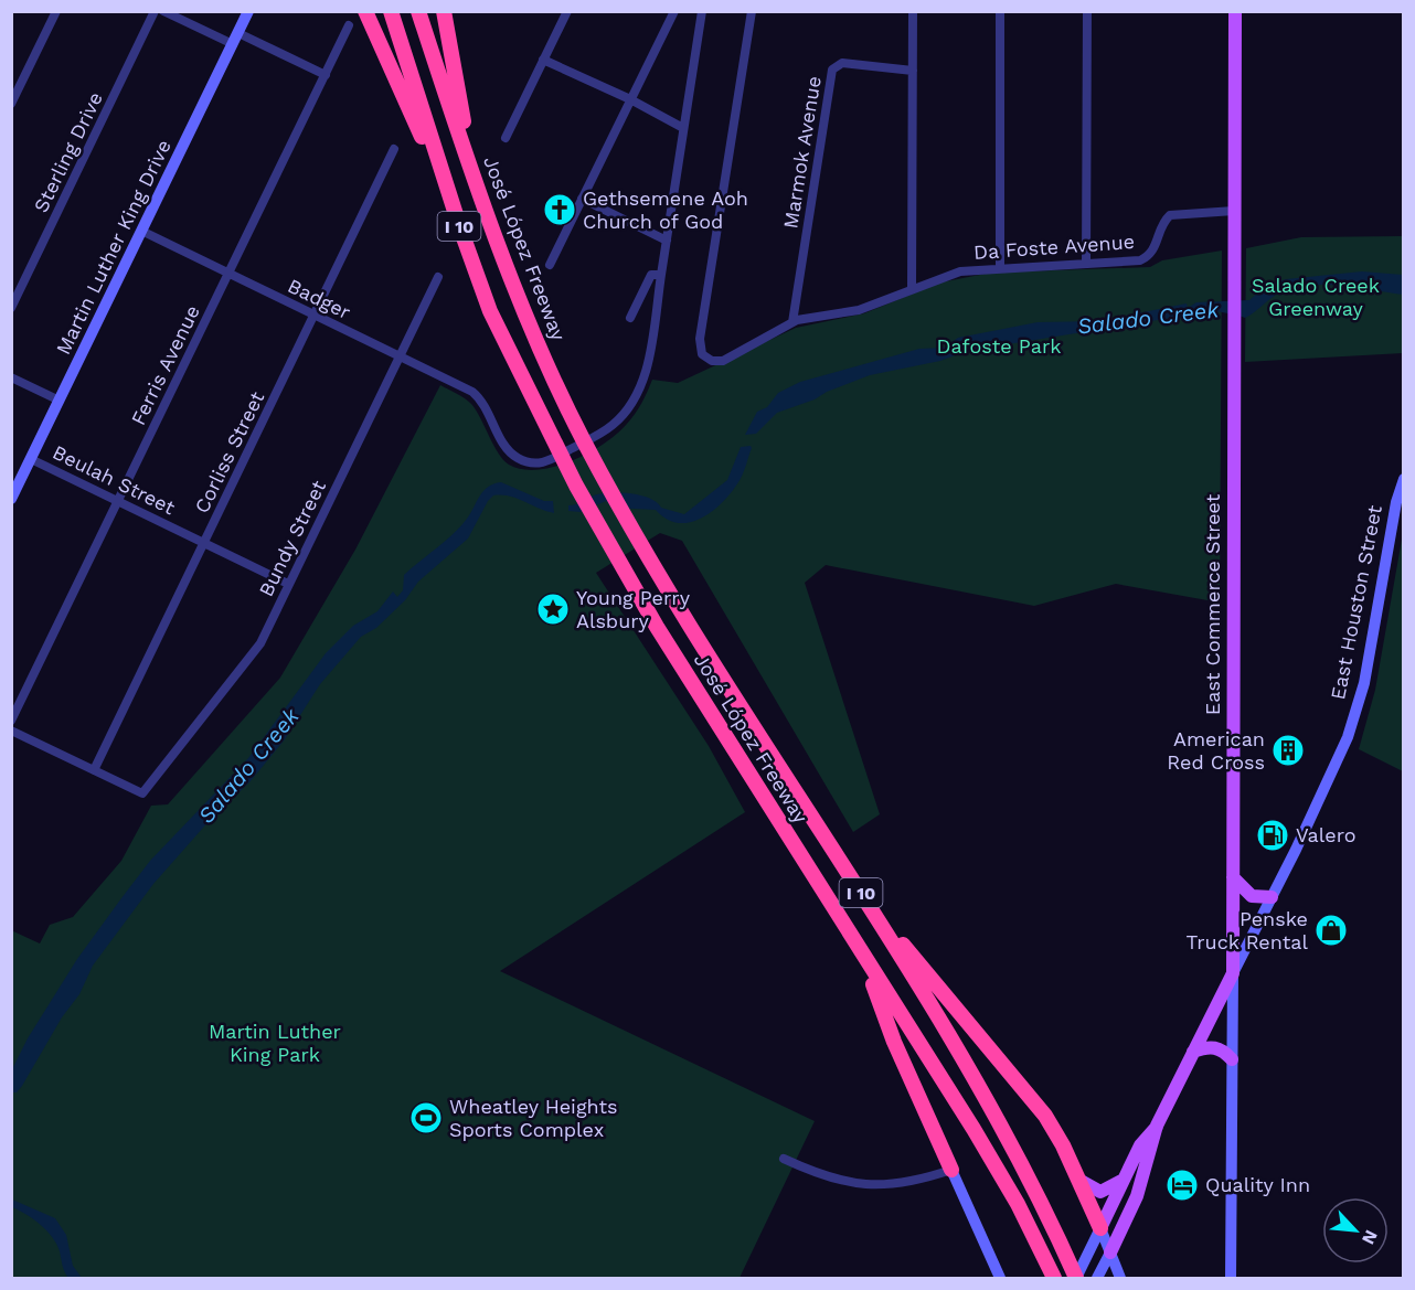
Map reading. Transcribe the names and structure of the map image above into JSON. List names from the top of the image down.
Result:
{
  "streets": {
    "highway": ["I 10", "José López Freeway"],
    "main road": ["Martin Luther King Drive", "East Houston Street", "East Commerce Street"],
    "street": [
      "Sterling Drive",
      "Marmok Avenue",
      "Da Foste Avenue",
      "Badger",
      "Ferris Avenue",
      "Corliss Street",
      "Beulah Street",
      "Bundy Street"
    ]
  },
  "crossings": [
    ["Marmok Avenue", "Da Foste Avenue"],
    ["Martin Luther King Drive", "Badger"],
    ["Martin Luther King Drive", "Beulah Street"],
    ["Da Foste Avenue", "East Commerce Street"],
    ["José López Freeway", "East Houston Street"],
    ["Badger", "Ferris Avenue"],
    ["Badger", "Corliss Street"],
    ["Badger", "Bundy Street"],
    ["Ferris Avenue", "Beulah Street"],
    ["Corliss Street", "Beulah Street"],
    ["Corliss Street", "Bundy Street"],
    ["Beulah Street", "Bundy Street"],
    ["East Houston Street", "East Commerce Street"]
  ],
  "water": ["Salado Creek"],
  "parks": ["Salado Creek Greenway", "Dafoste Park", "Martin Luther King Park"],
  "places": {
    "church": ["Gethsemene Aoh Church of God"],
    "place": ["Young Perry Alsbury"],
    "building": ["American Red Cross"],
    "fuel station": ["Valero"],
    "shop": ["Penske Truck Rental"],
    "sports": ["Wheatley Heights Sports Complex"],
    "hotel": ["Quality Inn"]
  },
  "north": "bottom right"
}
